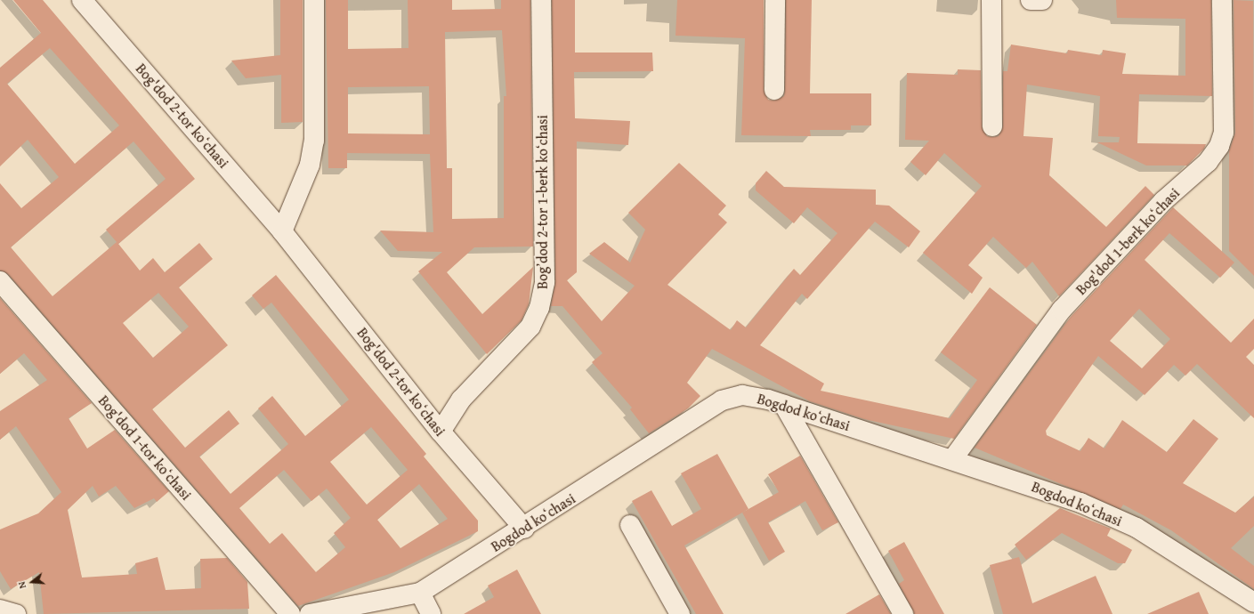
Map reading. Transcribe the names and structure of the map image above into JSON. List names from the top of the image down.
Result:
{
  "streets": {
    "street": [
      "Bog'dod 2-tor koʻchasi",
      "Bogʼdod 2-tor 1-berk koʻchasi",
      "Bog'dod 1-berk koʻchasi",
      "Bogdod koʻchasi",
      "Bog'dod 1-tor koʻchasi"
    ]
  },
  "crossings": [
    ["Bog'dod 2-tor koʻchasi", "Bogʼdod 2-tor 1-berk koʻchasi"],
    ["Bog'dod 2-tor koʻchasi", "Bogdod koʻchasi"],
    ["Bog'dod 1-berk koʻchasi", "Bogdod koʻchasi"]
  ],
  "north": "left"
}
